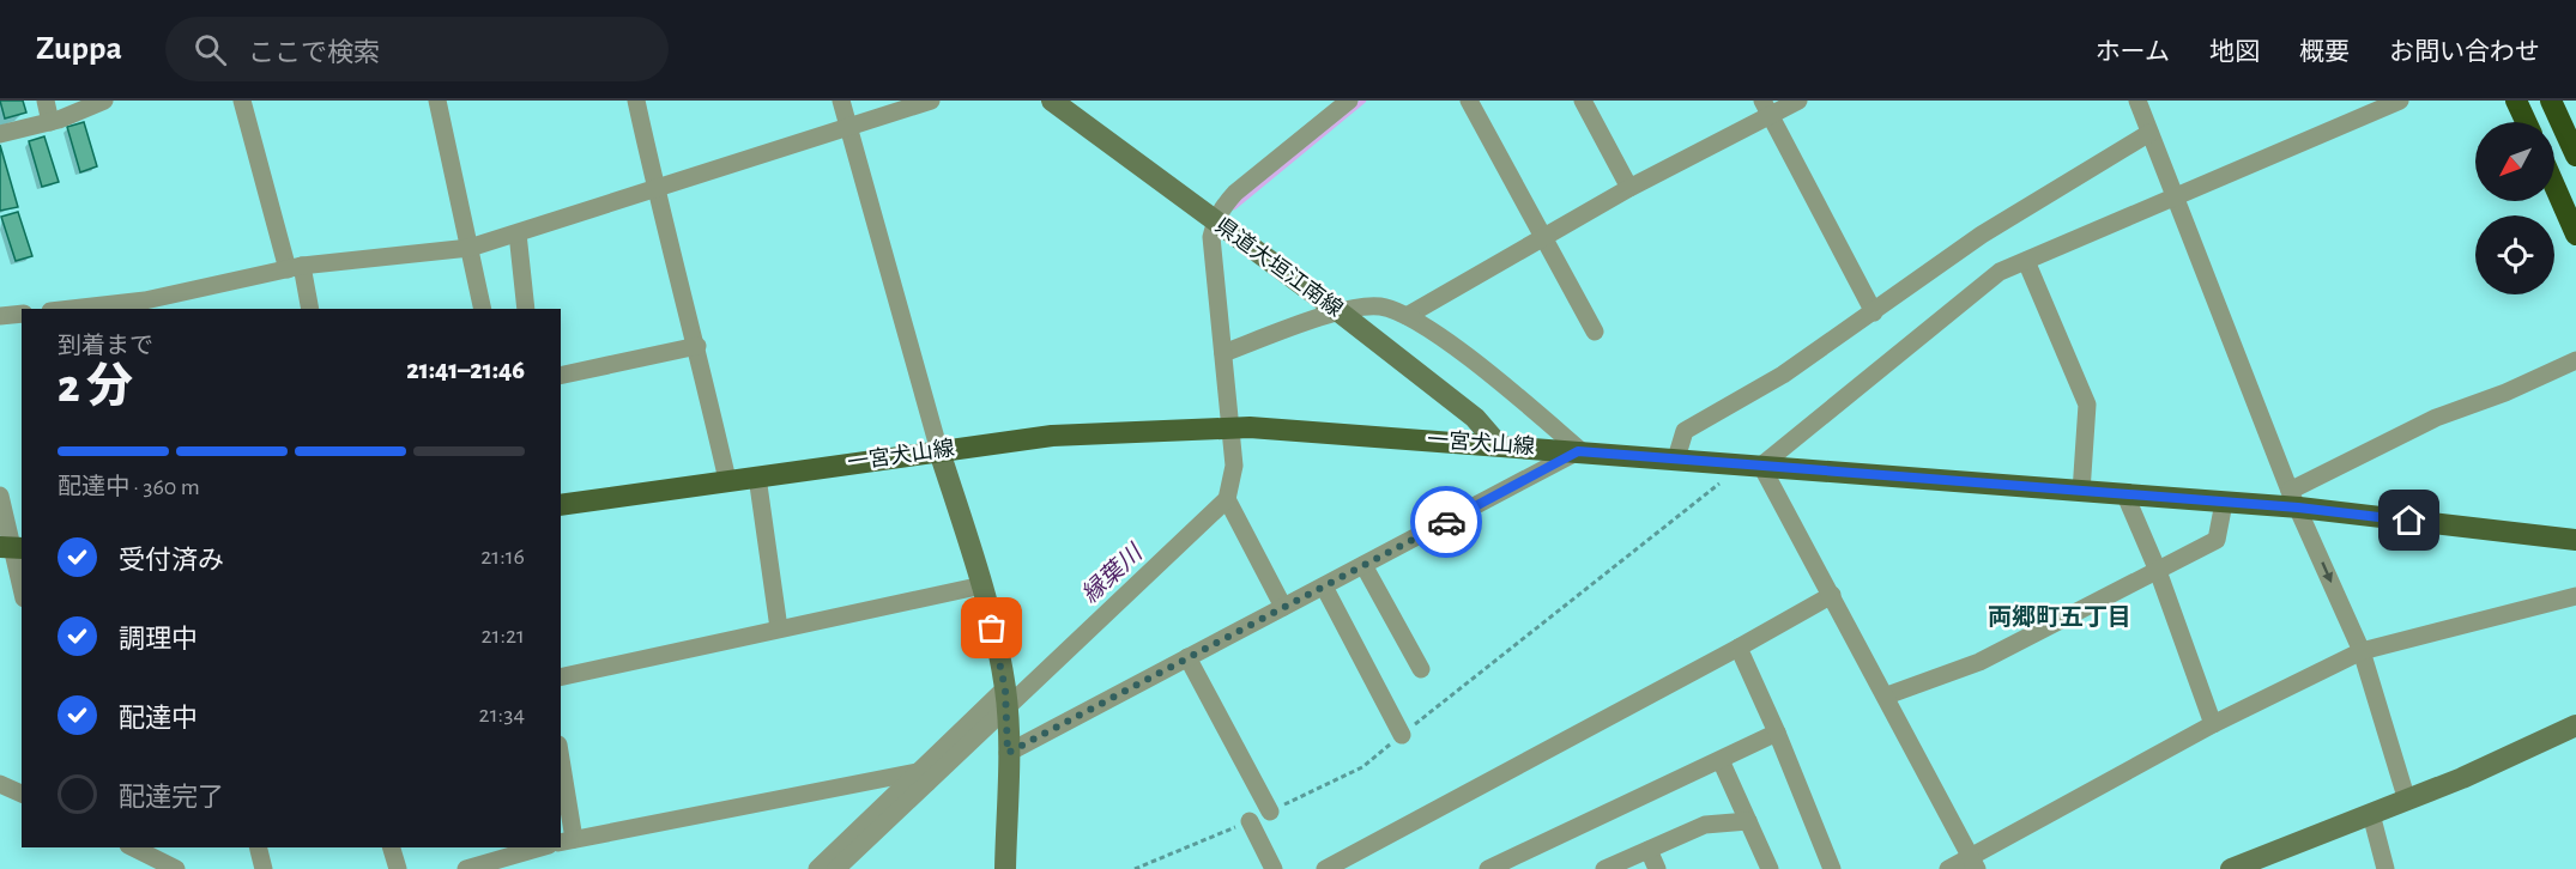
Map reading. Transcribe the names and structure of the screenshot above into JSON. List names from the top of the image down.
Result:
{
  "streets": {
    "main road": ["県道大垣江南線", "一宮犬山線"]
  },
  "crossings": [
    ["県道大垣江南線", "一宮犬山線"]
  ],
  "districts": ["両郷町五丁目"],
  "water": ["縁葉川"],
  "north": "bottom left",
  "page": {
    "header": "Zuppa",
    "search": "ここで検索",
    "nav": [
      "ホーム",
      "地図",
      "概要",
      "お問い合わせ"
    ],
    "heading": ["2 分", "到着まで", "21:41–21:46"],
    "bar": "配達中 · 360 m",
    "list": [
      ["受付済み", "21:16"],
      ["調理中", "21:21"],
      ["配達中", "21:34"],
      "配達完了"
    ]
  }
}
